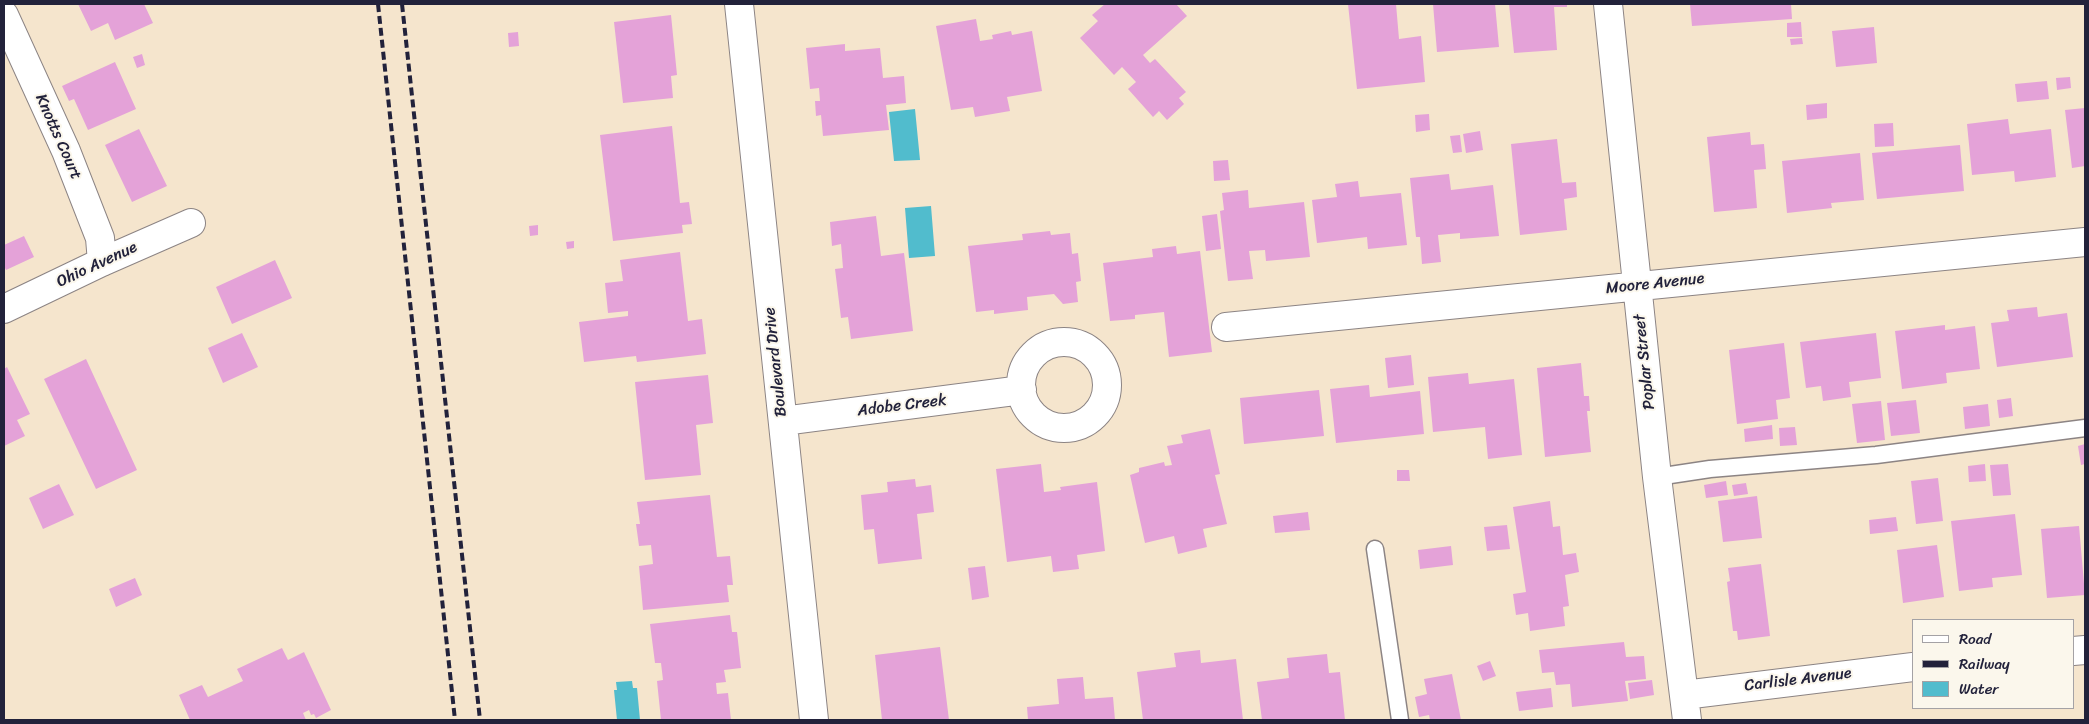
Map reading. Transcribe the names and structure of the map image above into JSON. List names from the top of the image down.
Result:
{
  "streets": {
    "street": [
      "Knotts Court",
      "Ohio Avenue",
      "Moore Avenue",
      "Boulevard Drive",
      "Poplar Street",
      "Adobe Creek",
      "Carlisle Avenue"
    ]
  },
  "crossings": [
    ["Knotts Court", "Ohio Avenue"],
    ["Moore Avenue", "Poplar Street"],
    ["Boulevard Drive", "Adobe Creek"],
    ["Poplar Street", "Carlisle Avenue"]
  ],
  "legend": ["Road", "Railway", "Water"]
}
